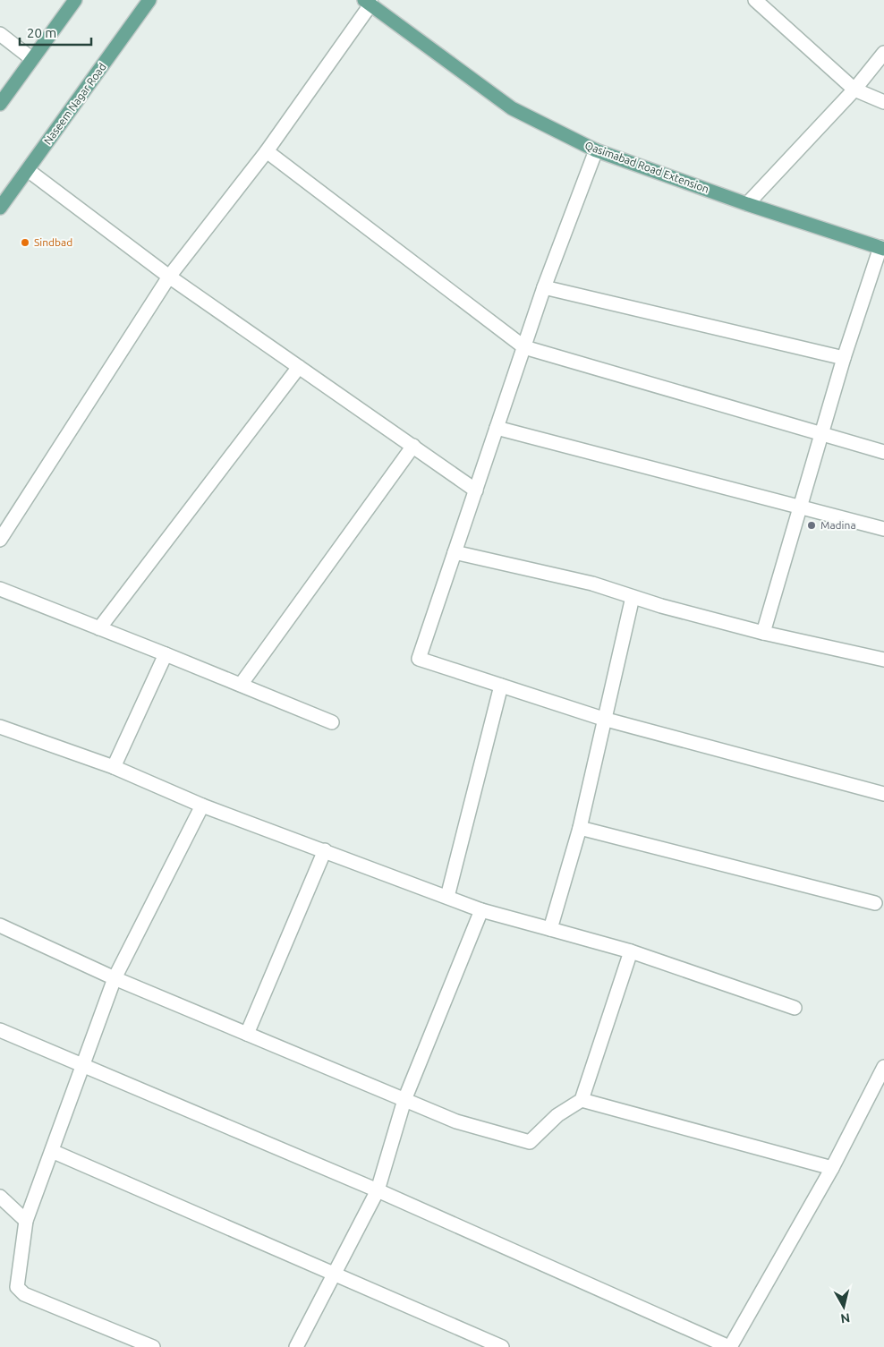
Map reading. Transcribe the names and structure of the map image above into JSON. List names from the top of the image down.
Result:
{
  "streets": {
    "main road": ["Naseem Nagar Road", "Qasimabad Road Extension"]
  },
  "places": ["Sindbad", "Madina"],
  "scale_bar": "20 m",
  "north": "bottom"
}
